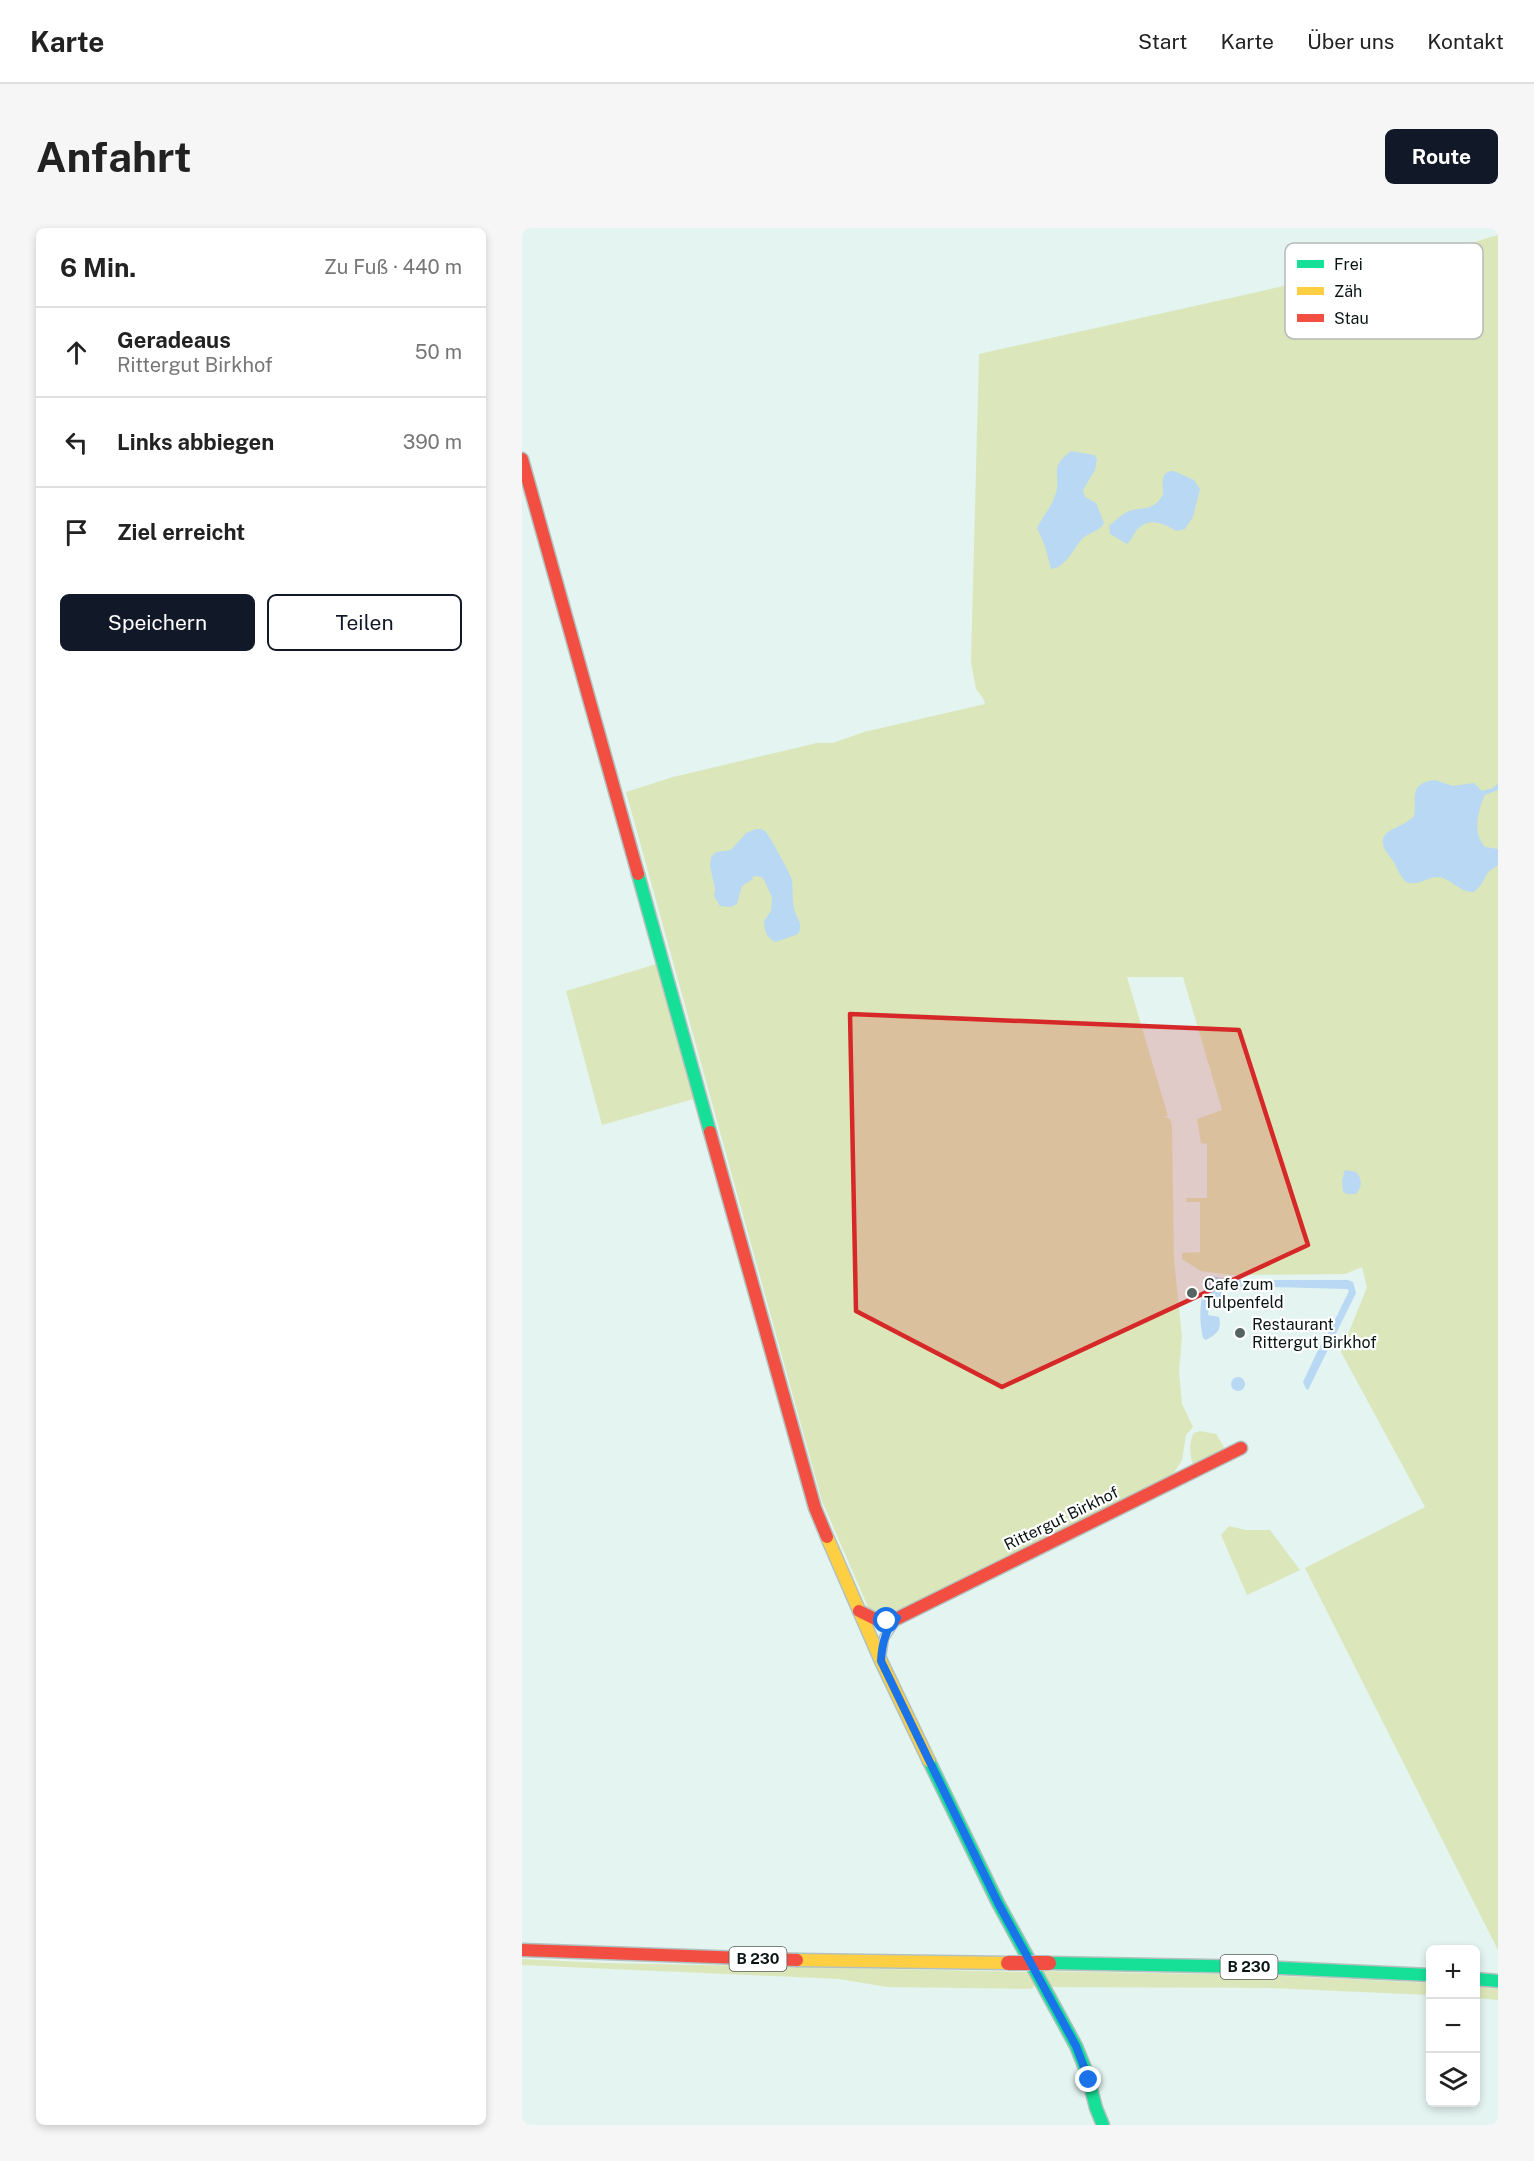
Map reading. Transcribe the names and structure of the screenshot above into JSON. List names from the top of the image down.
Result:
{
  "streets": {
    "street": ["Rittergut Birkhof", "B 230"]
  },
  "places": ["Cafe zum Tulpenfeld", "Restaurant Rittergut Birkhof"],
  "legend": ["Frei", "Zäh", "Stau"],
  "page": {
    "header": "Karte",
    "nav": [
      "Start",
      "Karte",
      "Über uns",
      "Kontakt"
    ],
    "buttons": [
      "Route",
      ["Speichern", "Teilen"]
    ],
    "title": "Anfahrt",
    "heading": ["6 Min.", "Zu Fuß · 440 m"],
    "list": [
      ["Geradeaus", "Rittergut Birkhof", "50 m"],
      ["Links abbiegen", "390 m"],
      "Ziel erreicht"
    ],
    "map_buttons": ["+", "−"]
  }
}
